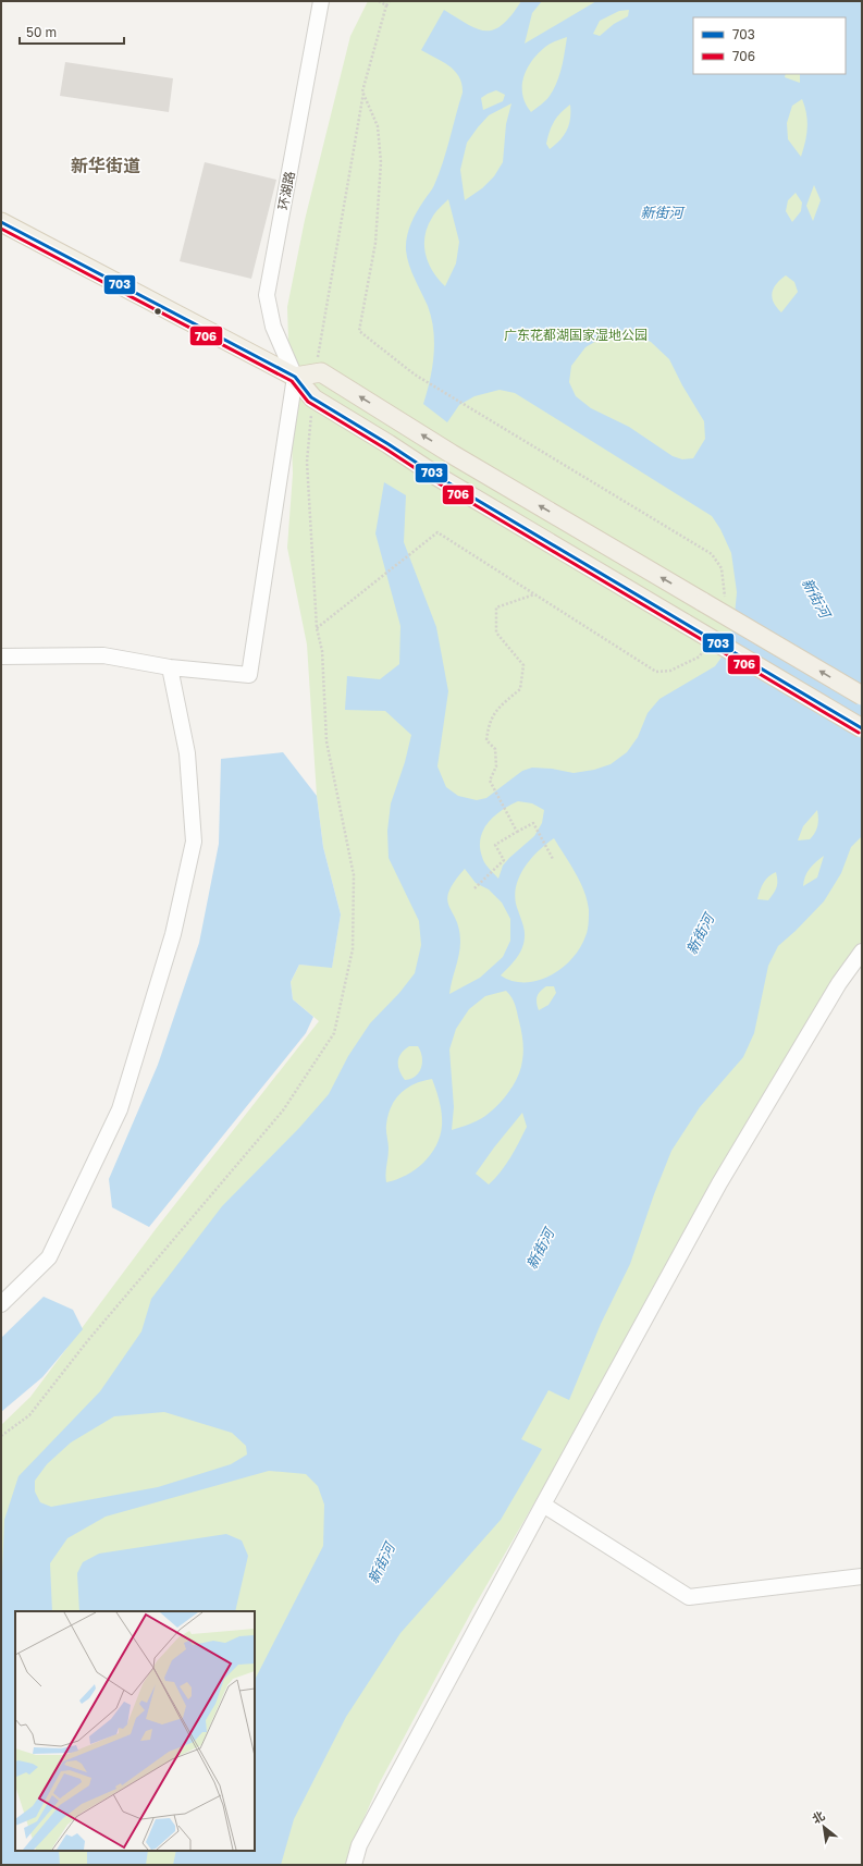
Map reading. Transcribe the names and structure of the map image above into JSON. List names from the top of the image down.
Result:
{
  "streets": {
    "street": ["环湖路"]
  },
  "districts": ["新华街道"],
  "water": ["新街河"],
  "parks": ["广东花都湖国家湿地公园"],
  "lines": ["transit line 703", "transit line 706"],
  "legend": ["703", "706"],
  "scale_bar": "50 m",
  "north": "top left"
}
